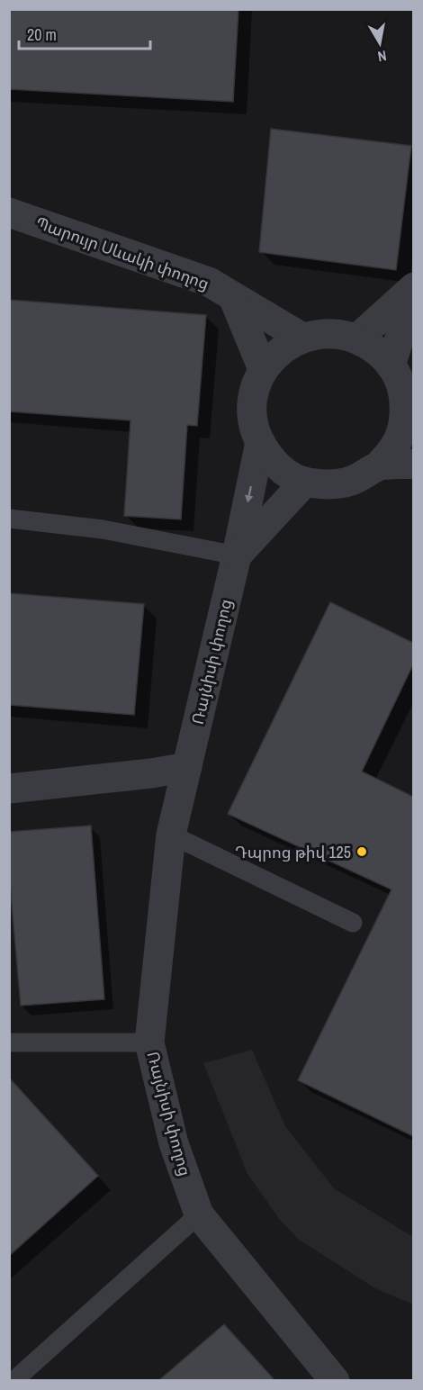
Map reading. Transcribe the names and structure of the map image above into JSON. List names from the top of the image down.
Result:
{
  "streets": {
    "street": ["Պարույր Սևակի փողոց", "Ռայնիսի փողոց"]
  },
  "crossings": [
    ["Պարույր Սևակի փողոց", "Ռայնիսի փողոց"]
  ],
  "places": ["Դպրոց թիվ 125"],
  "scale_bar": "20 m",
  "north": "bottom"
}
